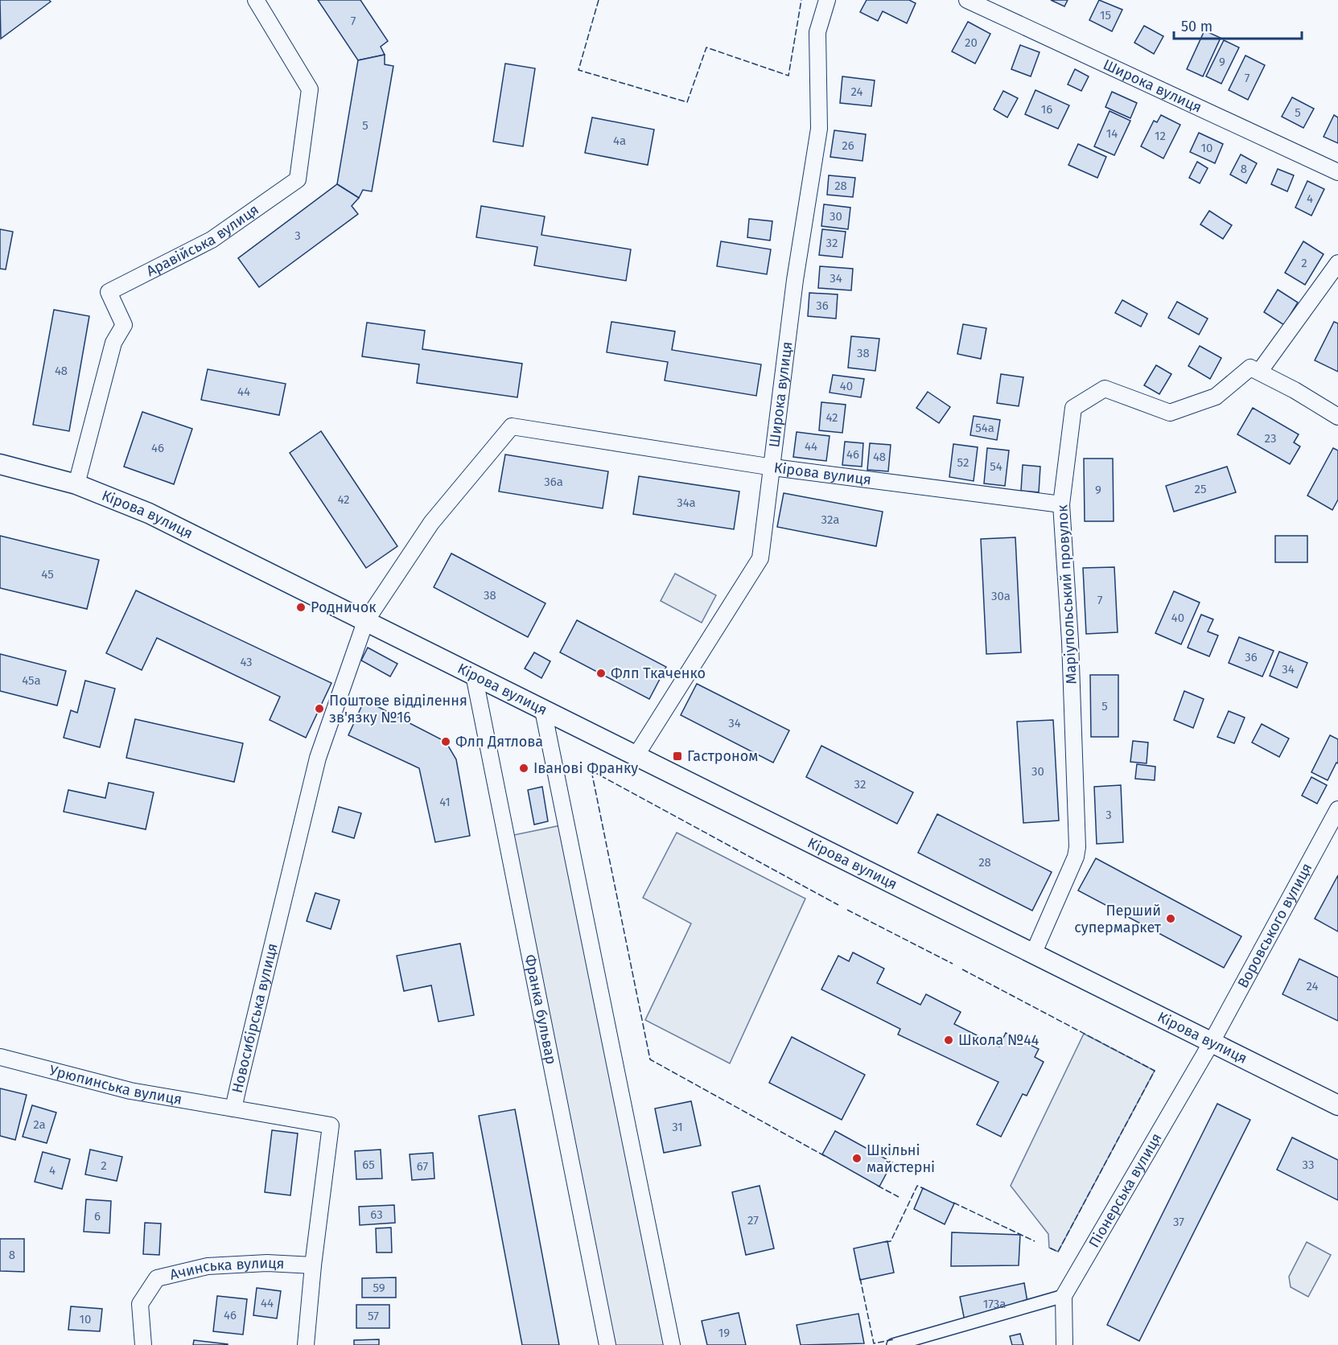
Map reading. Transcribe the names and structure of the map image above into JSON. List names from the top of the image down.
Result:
{
  "streets": {
    "street": [
      "Широка вулиця",
      "Аравійська вулиця",
      "Кірова вулиця",
      "Маріупольський провулок",
      "Воровського вулиця",
      "Франка бульвар",
      "Новосибірська вулиця",
      "Урюпинська вулиця",
      "Піонерська вулиця",
      "Ачинська вулиця"
    ]
  },
  "crossings": [
    ["Широка вулиця", "Кірова вулиця"],
    ["Аравійська вулиця", "Кірова вулиця"],
    ["Кірова вулиця", "Маріупольський провулок"],
    ["Кірова вулиця", "Воровського вулиця"],
    ["Кірова вулиця", "Франка бульвар"],
    ["Кірова вулиця", "Новосибірська вулиця"],
    ["Кірова вулиця", "Піонерська вулиця"],
    ["Воровського вулиця", "Піонерська вулиця"],
    ["Новосибірська вулиця", "Урюпинська вулиця"],
    ["Новосибірська вулиця", "Ачинська вулиця"]
  ],
  "places": {
    "other": [
      "Родничок",
      "Флп Ткаченко",
      "Поштове відділення зв'язку №16",
      "Флп Дятлова",
      "Іванові Франку",
      "Перший супермаркет",
      "Школа №44",
      "Шкільні майстерні"
    ],
    "transit": ["Гастроном"]
  },
  "house_numbers": [
    "15",
    "7",
    "20",
    "9",
    "7",
    "24",
    "16",
    "5",
    "5",
    "14",
    "12",
    "4а",
    "26",
    "10",
    "8",
    "28",
    "4",
    "30",
    "3",
    "32",
    "2",
    "34",
    "36",
    "38",
    "48",
    "40",
    "44",
    "42",
    "54а",
    "23",
    "44",
    "46",
    "46",
    "48",
    "52",
    "54",
    "36а",
    "25",
    "9",
    "42",
    "34а",
    "32а",
    "45",
    "38",
    "30а",
    "7",
    "40",
    "36",
    "43",
    "34",
    "45а",
    "5",
    "34",
    "30",
    "32",
    "41",
    "3",
    "28",
    "24",
    "2а",
    "31",
    "65",
    "33",
    "2",
    "67",
    "4",
    "63",
    "6",
    "27",
    "37",
    "8",
    "59",
    "44",
    "173а",
    "46",
    "57",
    "10",
    "19"
  ],
  "scale_bar": "50 m"
}
